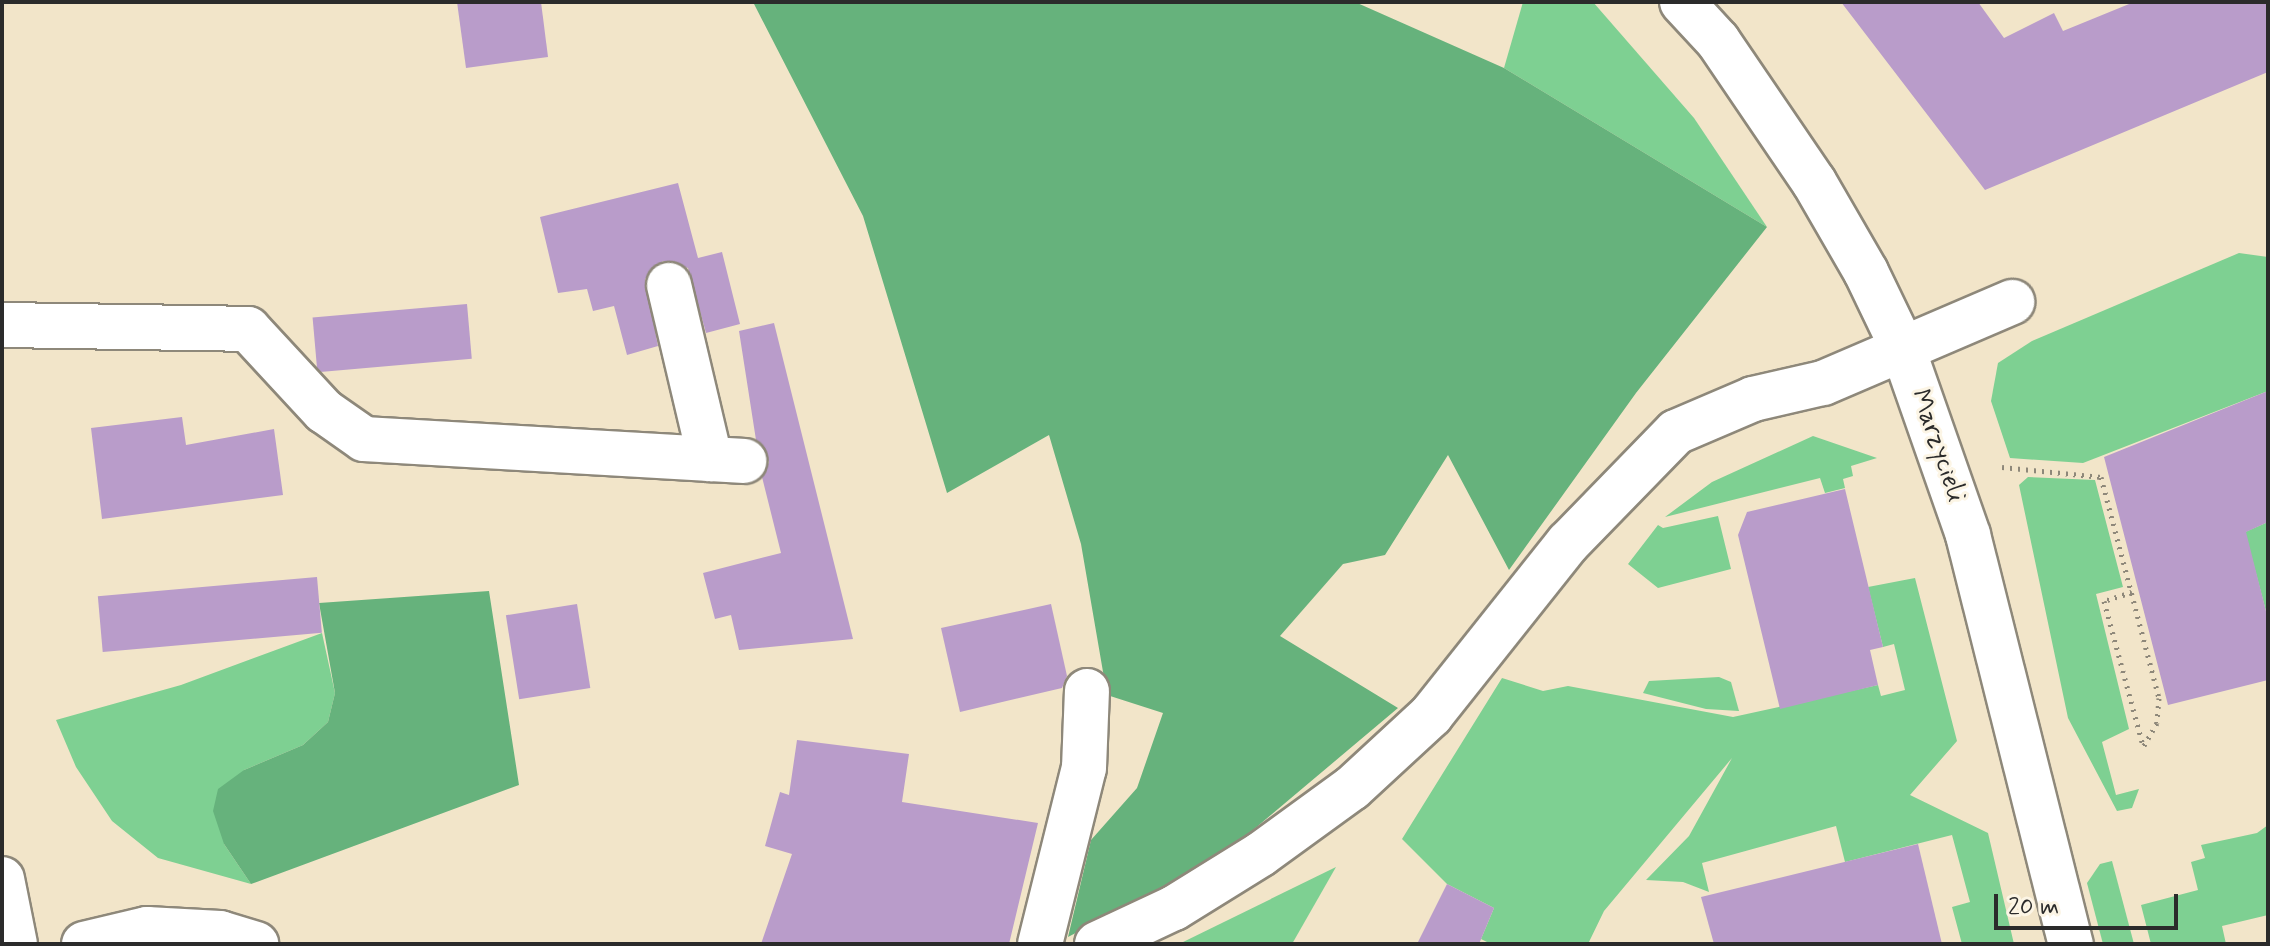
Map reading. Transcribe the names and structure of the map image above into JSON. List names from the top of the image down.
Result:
{
  "streets": {
    "street": ["Marzycieli"]
  },
  "scale_bar": "20 m"
}
